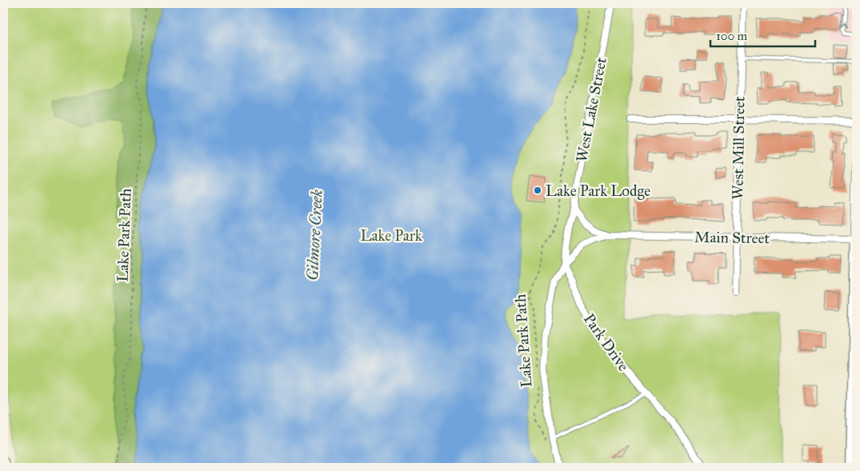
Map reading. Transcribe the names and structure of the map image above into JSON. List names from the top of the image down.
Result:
{
  "streets": {
    "street": [
      "West Lake Street",
      "West Mill Street",
      "Main Street",
      "Park Drive"
    ],
    "path": ["Lake Park Path"]
  },
  "crossings": [
    ["West Lake Street", "Main Street"],
    ["West Lake Street", "Park Drive"],
    ["West Mill Street", "Main Street"],
    ["Main Street", "Park Drive"]
  ],
  "water": ["Gilmore Creek"],
  "parks": ["Lake Park"],
  "places": ["Lake Park Lodge"],
  "scale_bar": "100 m"
}
